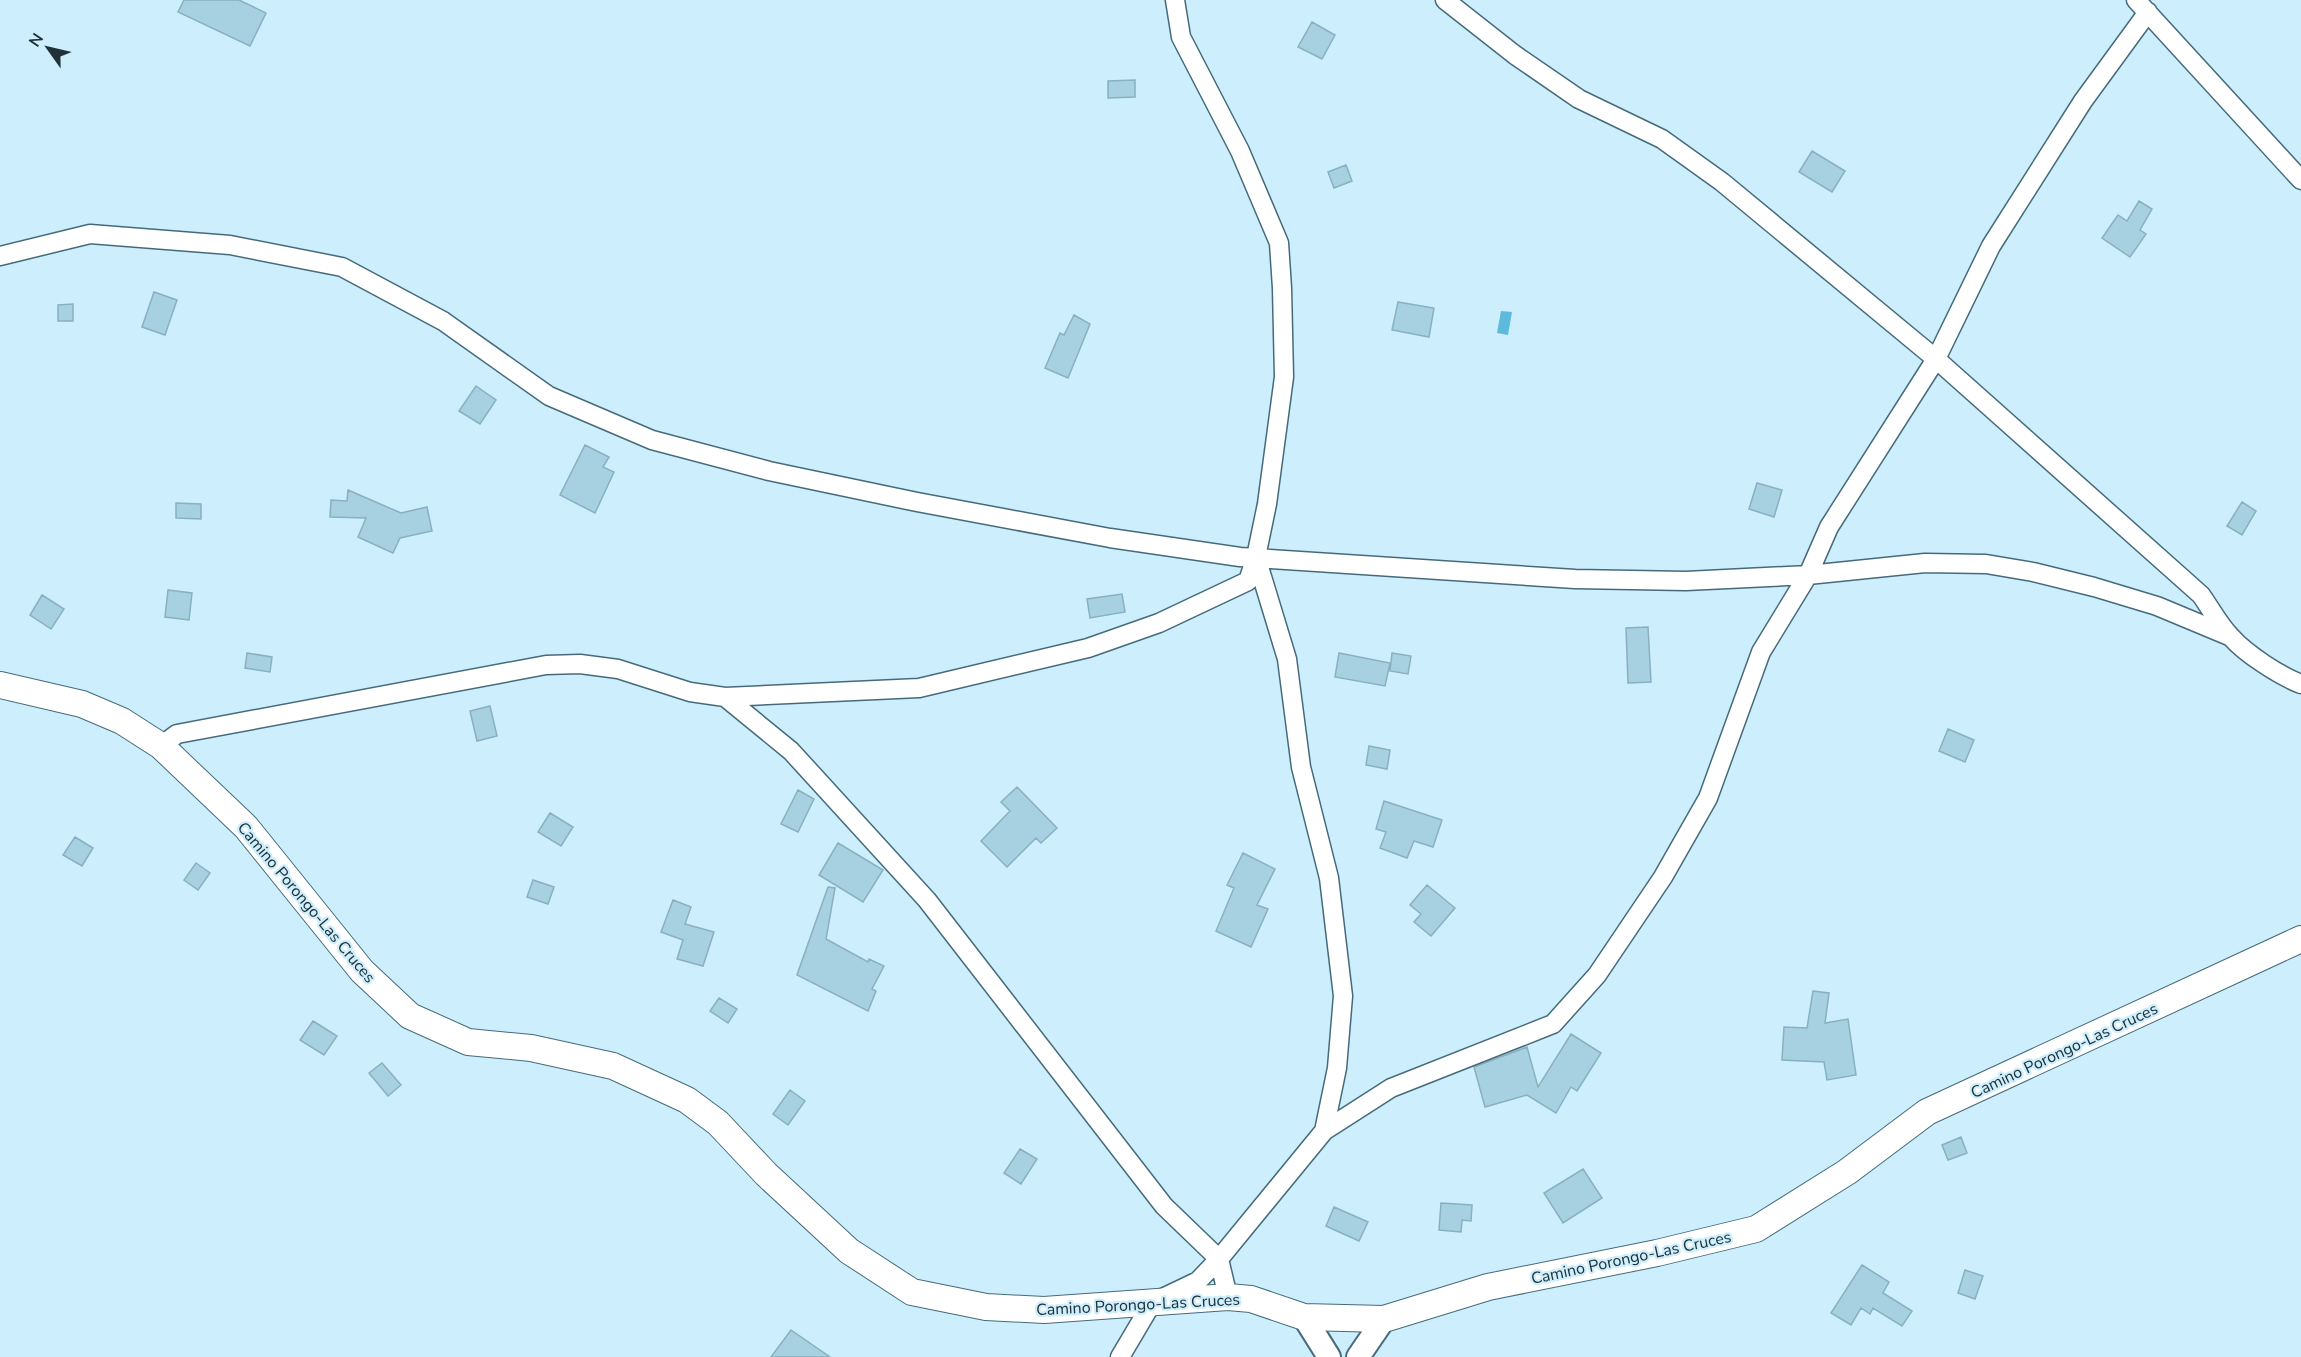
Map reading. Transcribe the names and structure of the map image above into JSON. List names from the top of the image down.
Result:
{
  "streets": {
    "main road": ["Camino Porongo-Las Cruces"]
  },
  "north": "top left"
}
